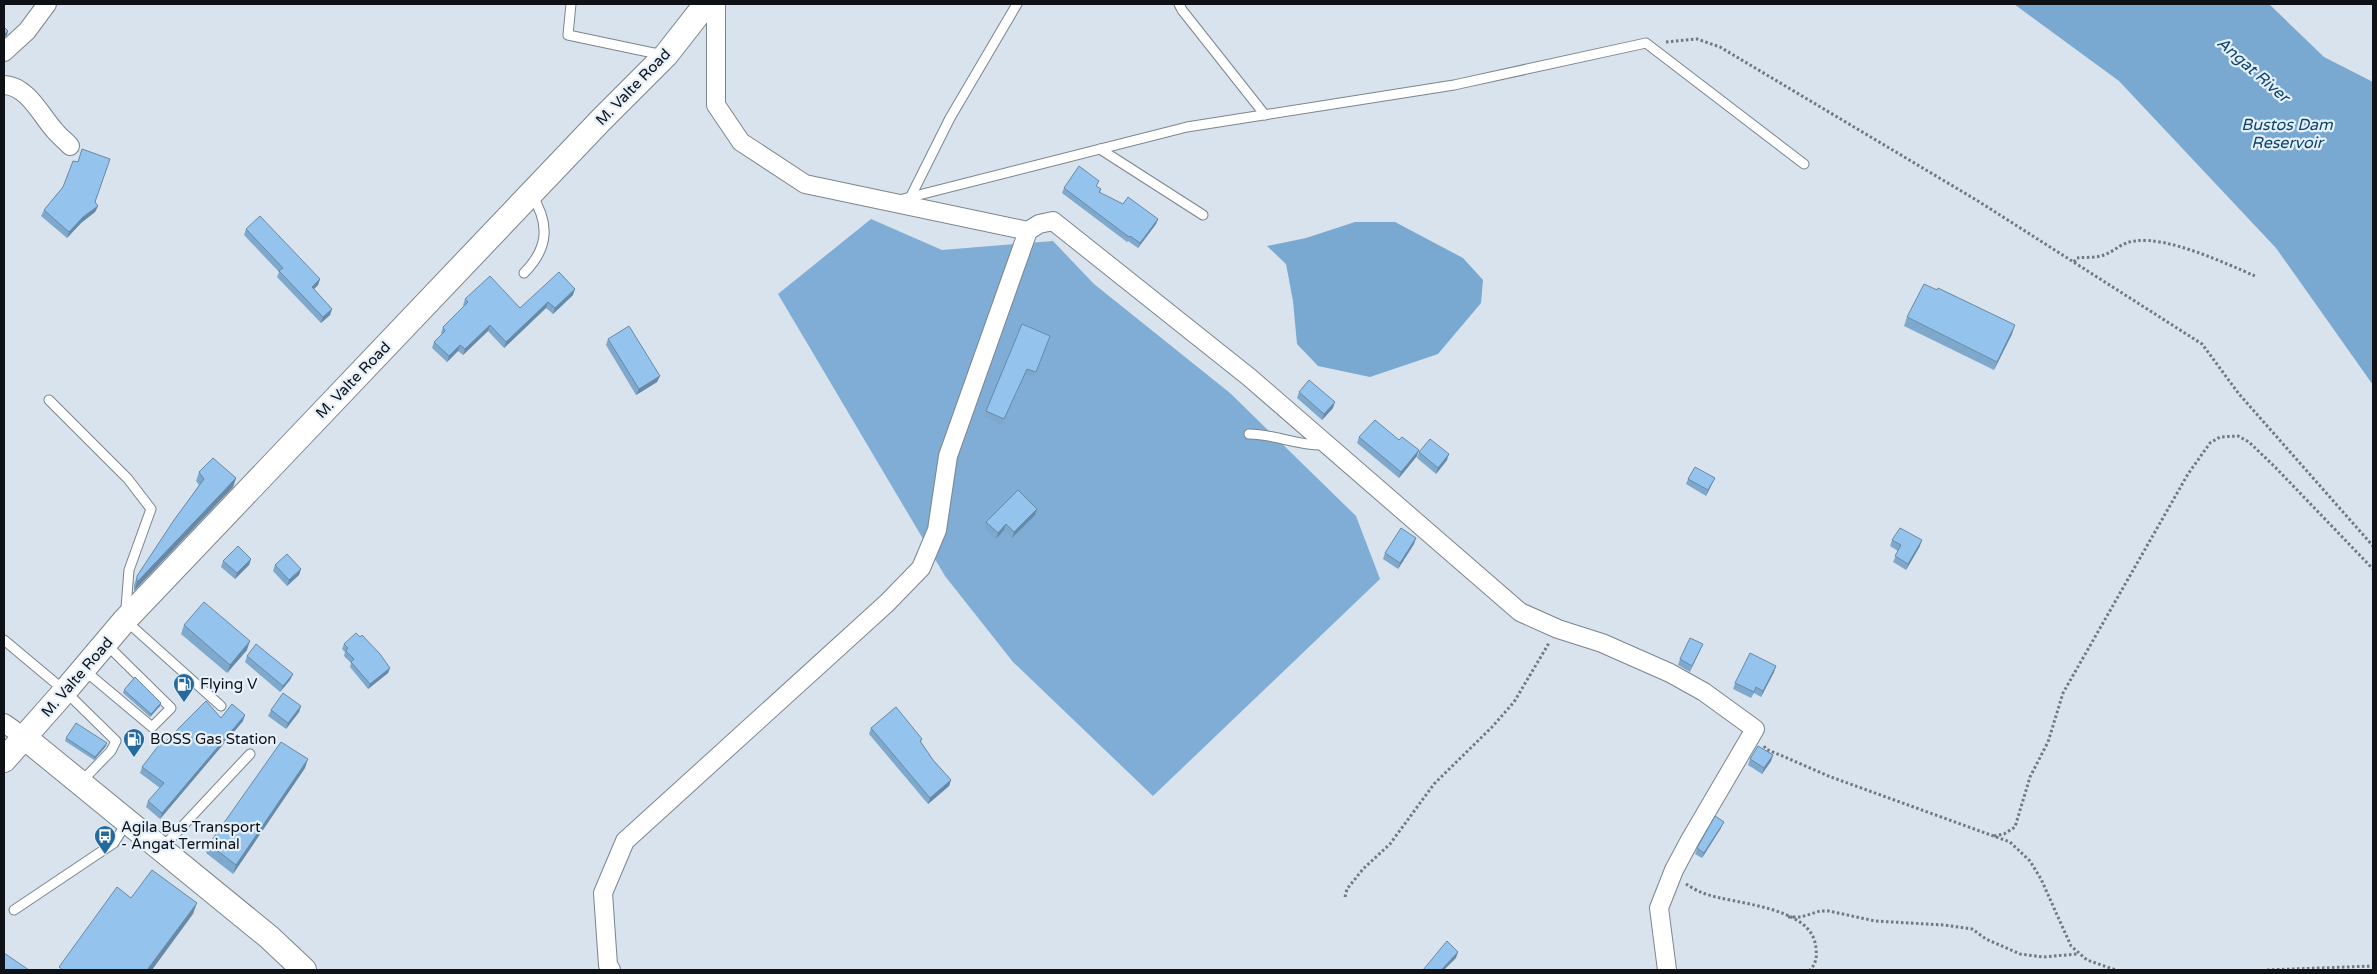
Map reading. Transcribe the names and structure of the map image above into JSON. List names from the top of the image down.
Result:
{
  "streets": {
    "main road": ["M. Valte Road"]
  },
  "water": ["Angat River", "Bustos Dam Reservoir"],
  "places": {
    "fuel station": ["Flying V", "BOSS Gas Station"],
    "bus stop": ["Agila Bus Transport - Angat Terminal"]
  }
}
